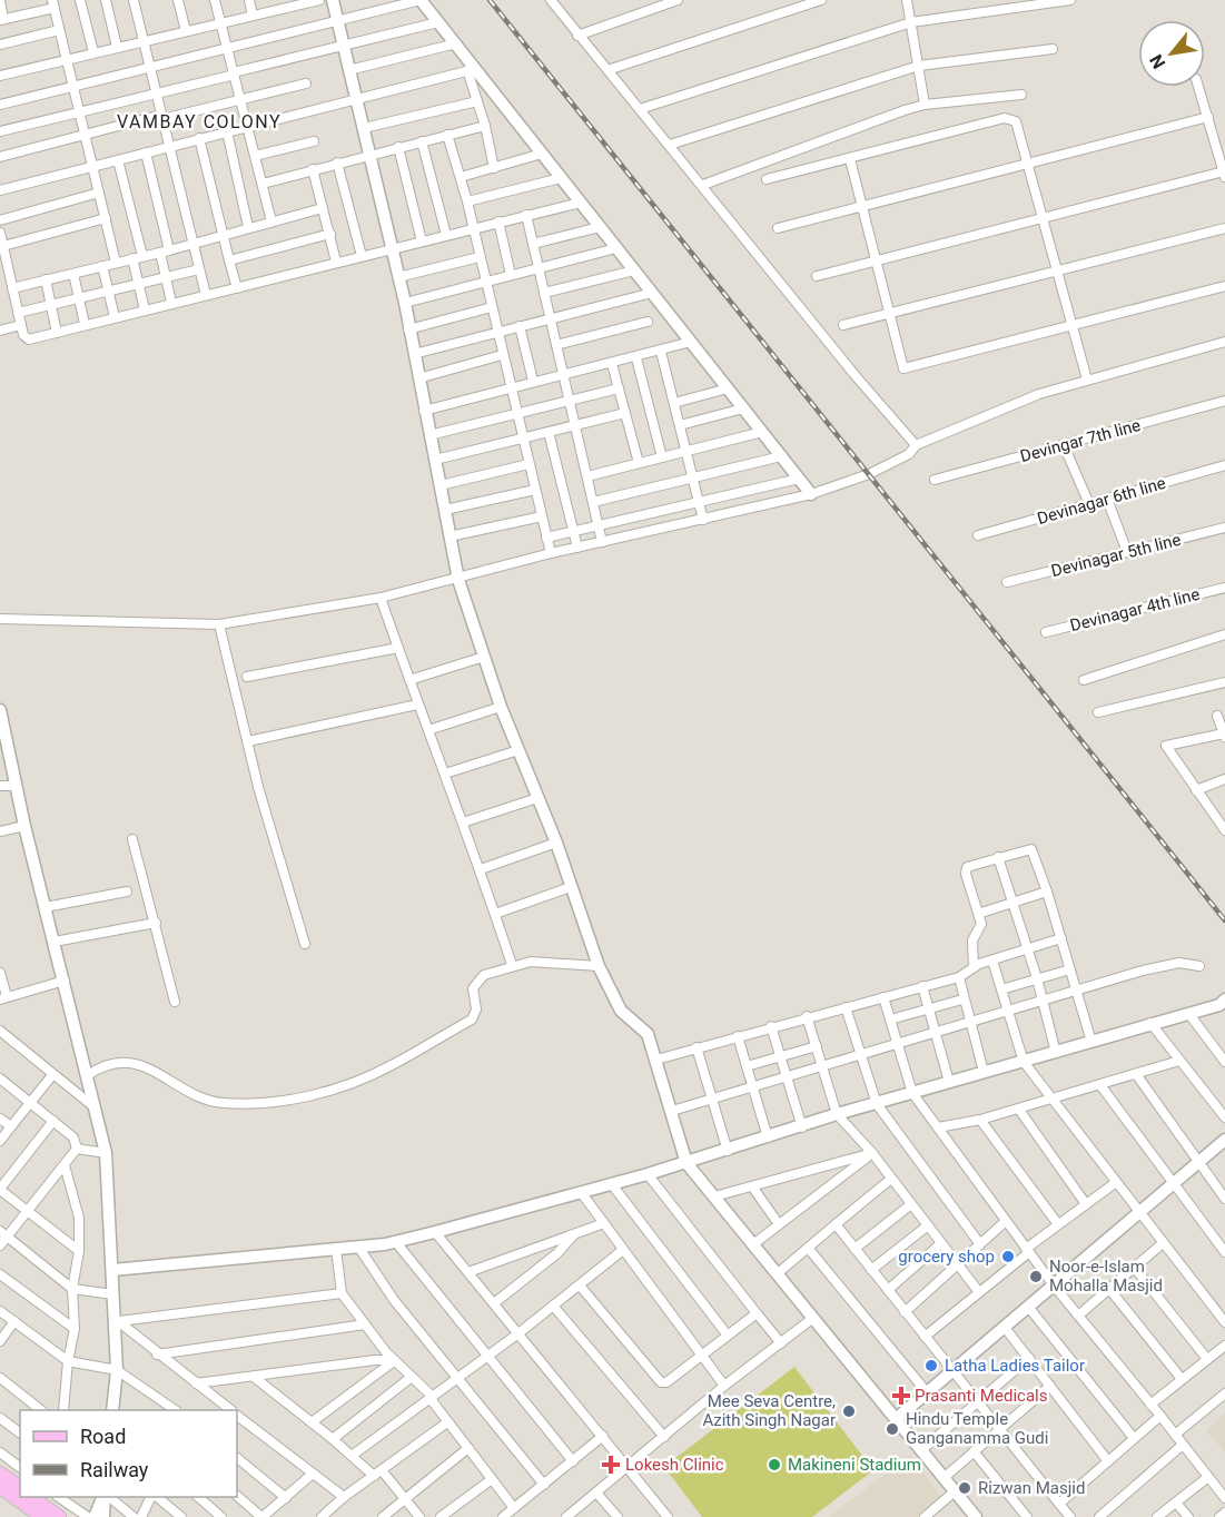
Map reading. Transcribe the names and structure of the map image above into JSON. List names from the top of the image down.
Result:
{
  "streets": {
    "street": [
      "Devingar 7th line",
      "Devinagar 6th line",
      "Devinagar 5th line",
      "Devinagar 4th line"
    ]
  },
  "districts": ["VAMBAY COLONY"],
  "places": {
    "other": [
      "grocery shop",
      "Noor-e-Islam Mohalla Masjid",
      "Latha Ladies Tailor",
      "Mee Seva Centre, Azith Singh Nagar",
      "Hindu Temple Ganganamma Gudi",
      "Makineni Stadium",
      "Rizwan Masjid"
    ],
    "health": ["Prasanti Medicals", "Lokesh Clinic"]
  },
  "legend": ["Road", "Railway"],
  "north": "bottom left"
}
